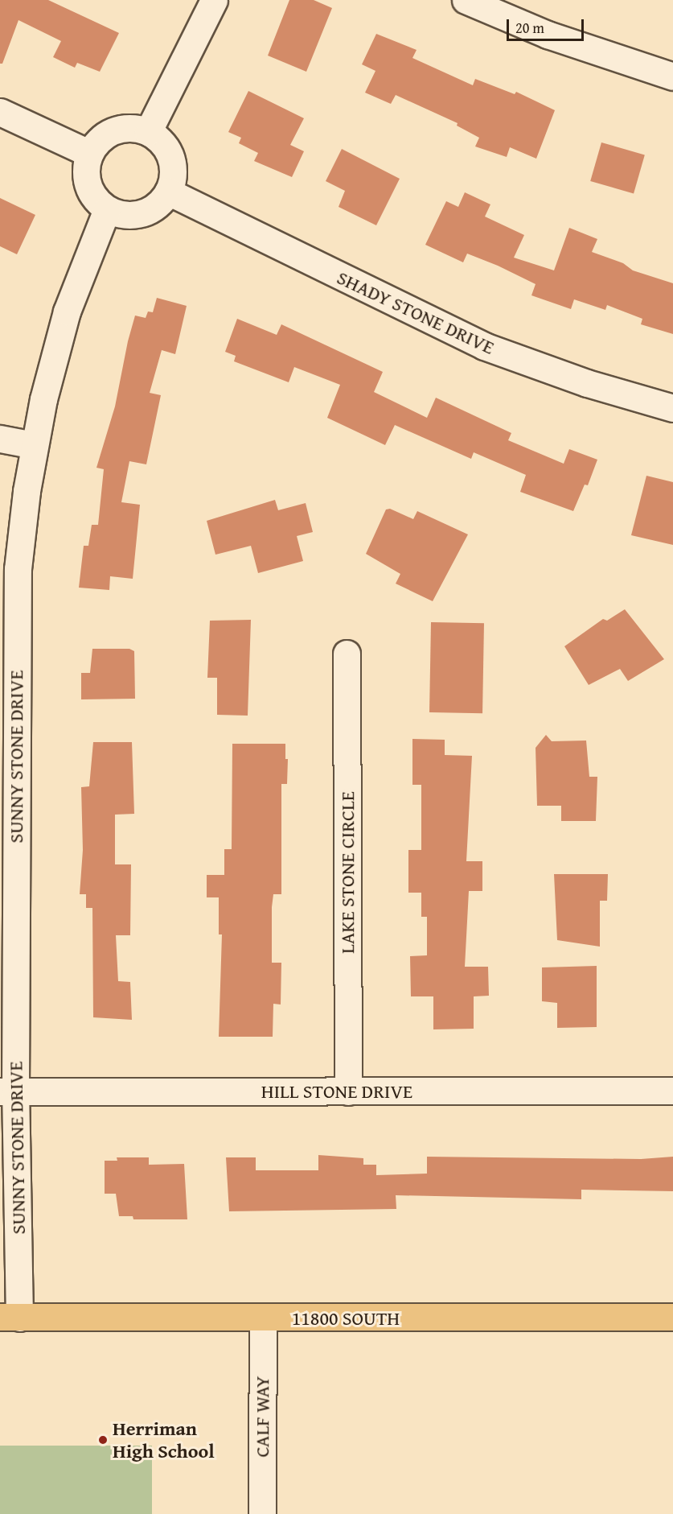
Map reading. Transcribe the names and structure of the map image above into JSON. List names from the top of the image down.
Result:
{
  "streets": {
    "main road": ["11800 SOUTH"],
    "street": [
      "SHADY STONE DRIVE",
      "SUNNY STONE DRIVE",
      "LAKE STONE CIRCLE",
      "HILL STONE DRIVE",
      "CALF WAY"
    ]
  },
  "crossings": [
    ["SHADY STONE DRIVE", "SUNNY STONE DRIVE"],
    ["SUNNY STONE DRIVE", "HILL STONE DRIVE"],
    ["SUNNY STONE DRIVE", "11800 SOUTH"],
    ["LAKE STONE CIRCLE", "HILL STONE DRIVE"],
    ["11800 SOUTH", "CALF WAY"]
  ],
  "places": ["Herriman High School"],
  "scale_bar": "20 m"
}
